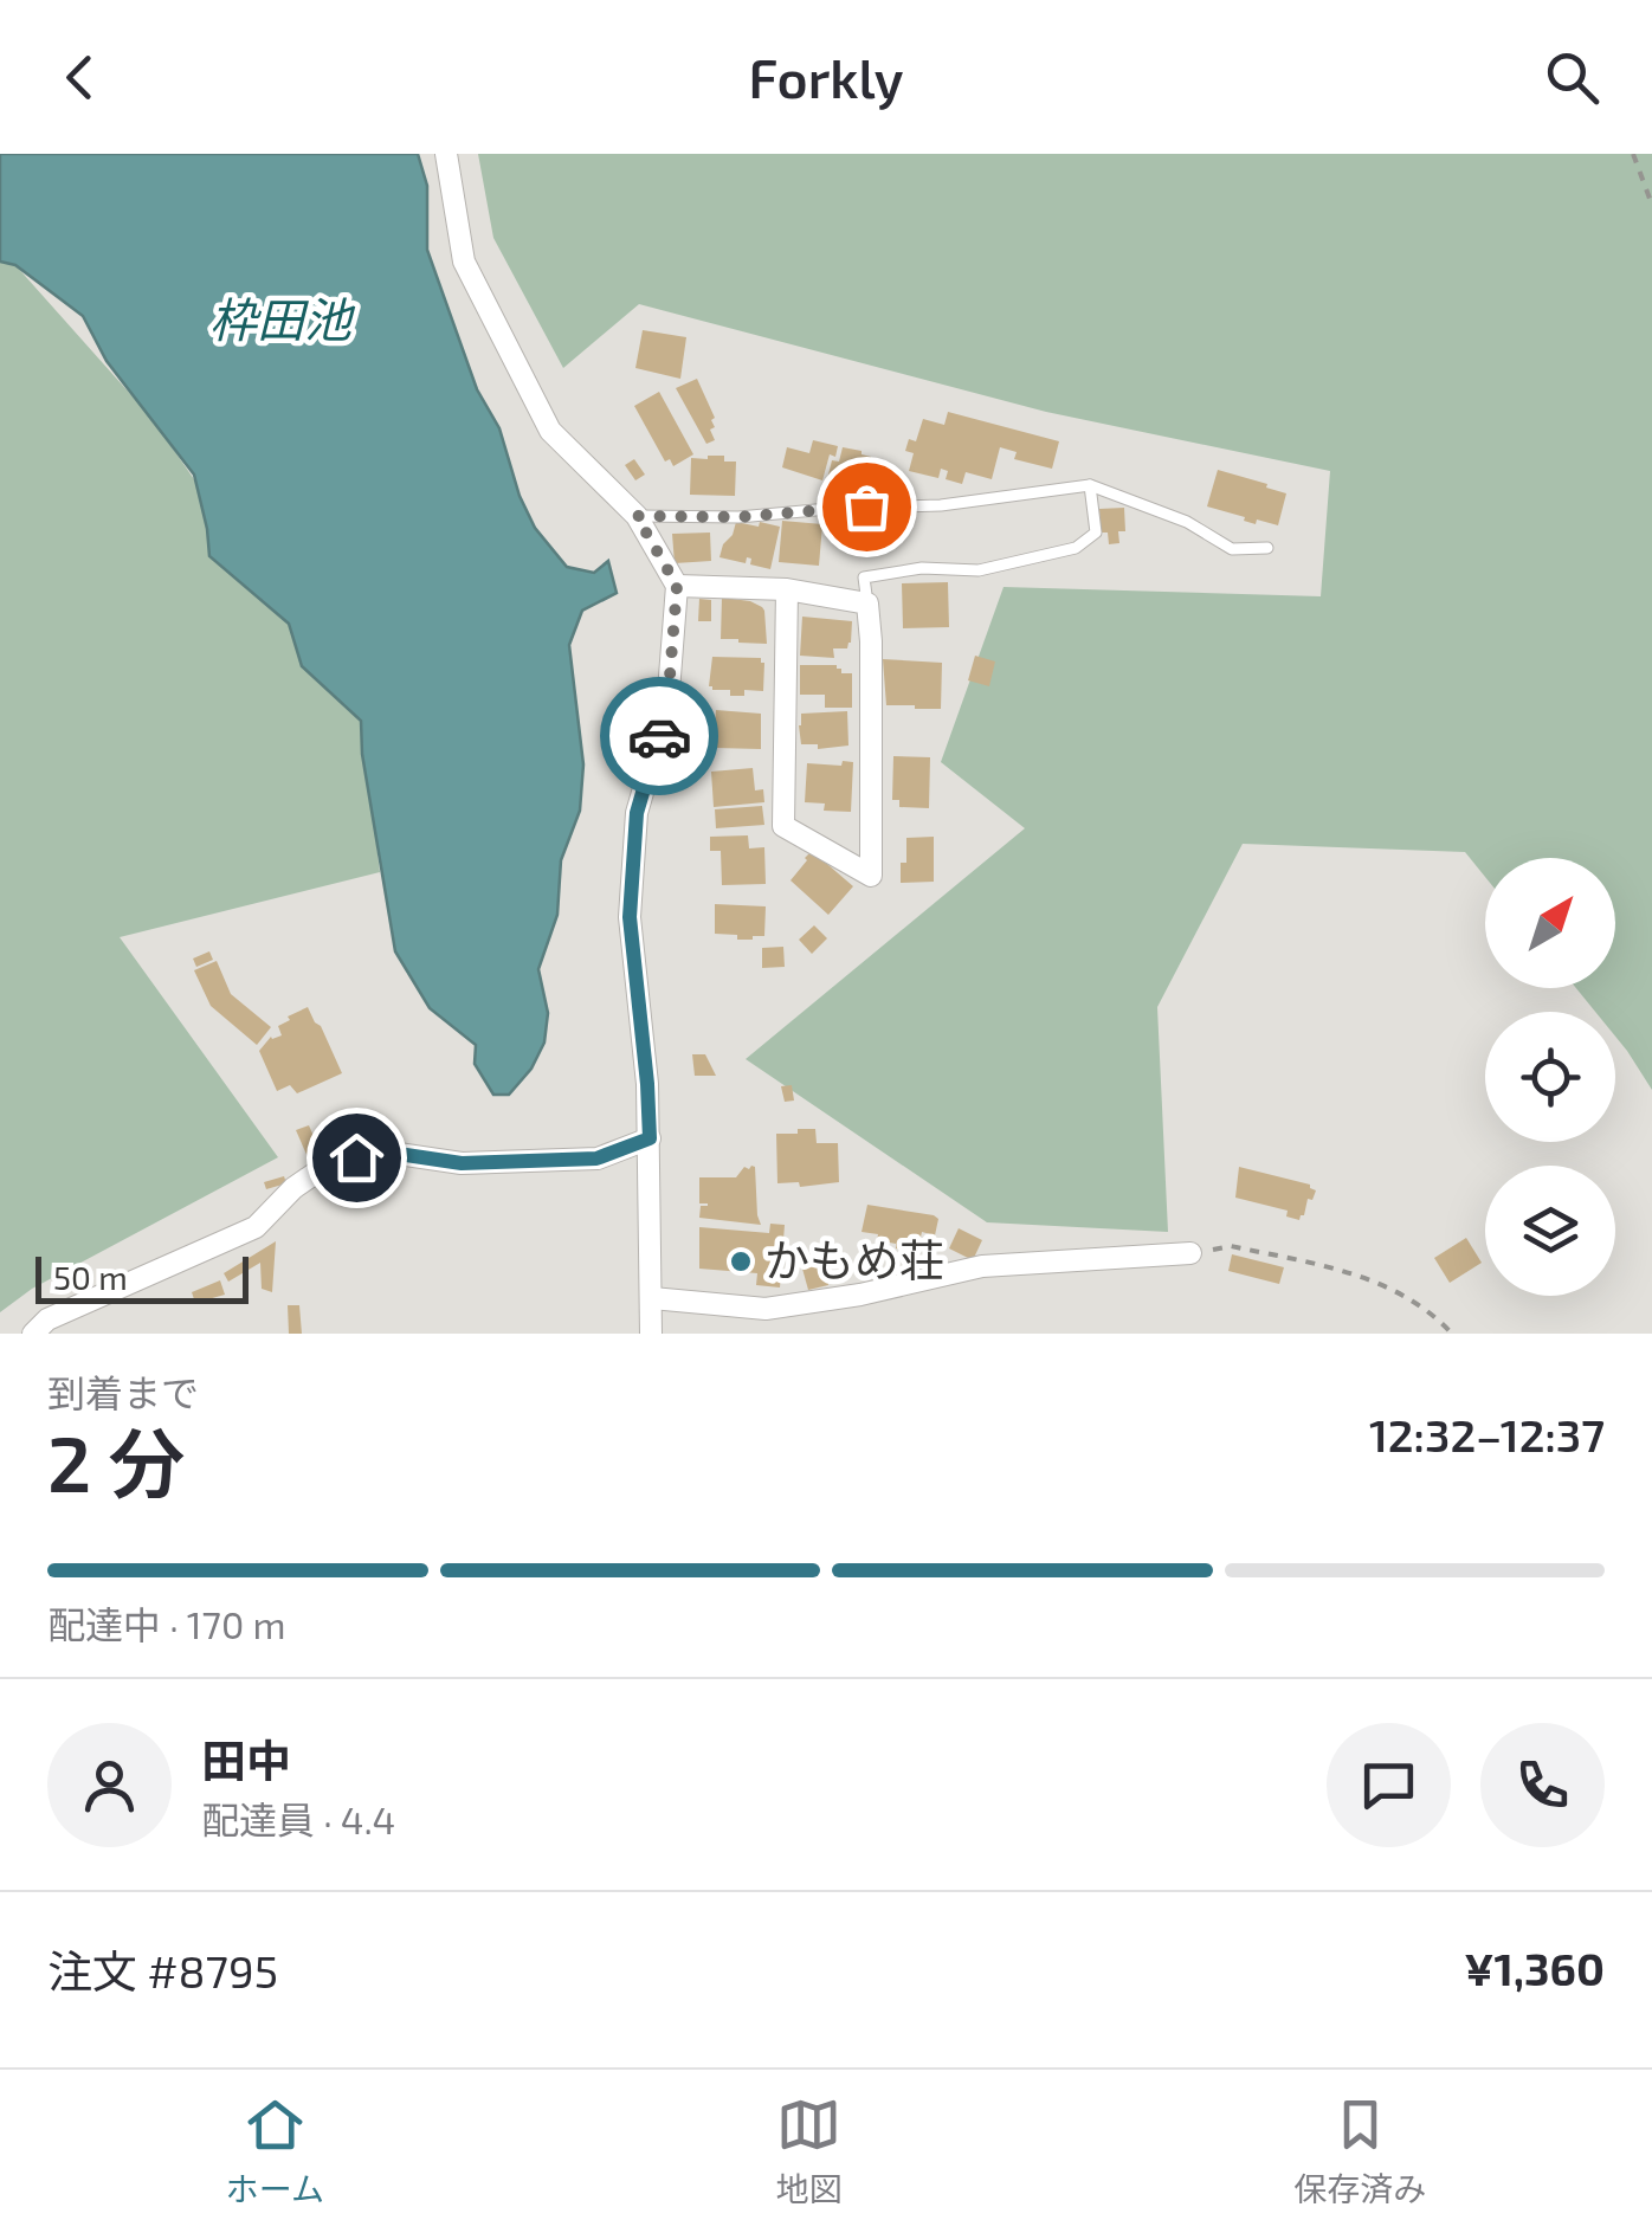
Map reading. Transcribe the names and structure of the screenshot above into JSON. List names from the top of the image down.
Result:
{
  "water": ["枠田池"],
  "places": ["かもめ荘"],
  "scale_bar": "50 m",
  "north": "top right",
  "page": {
    "header": "Forkly",
    "scale": "50 m",
    "heading": ["2 分", "到着まで", "12:32–12:37"],
    "panel": [
      "田中",
      "配達員 · 4.4",
      "注文 #8795",
      "¥1,360"
    ],
    "bar": "配達中 · 170 m",
    "tabs": ["ホーム", "地図", "保存済み"]
  }
}
